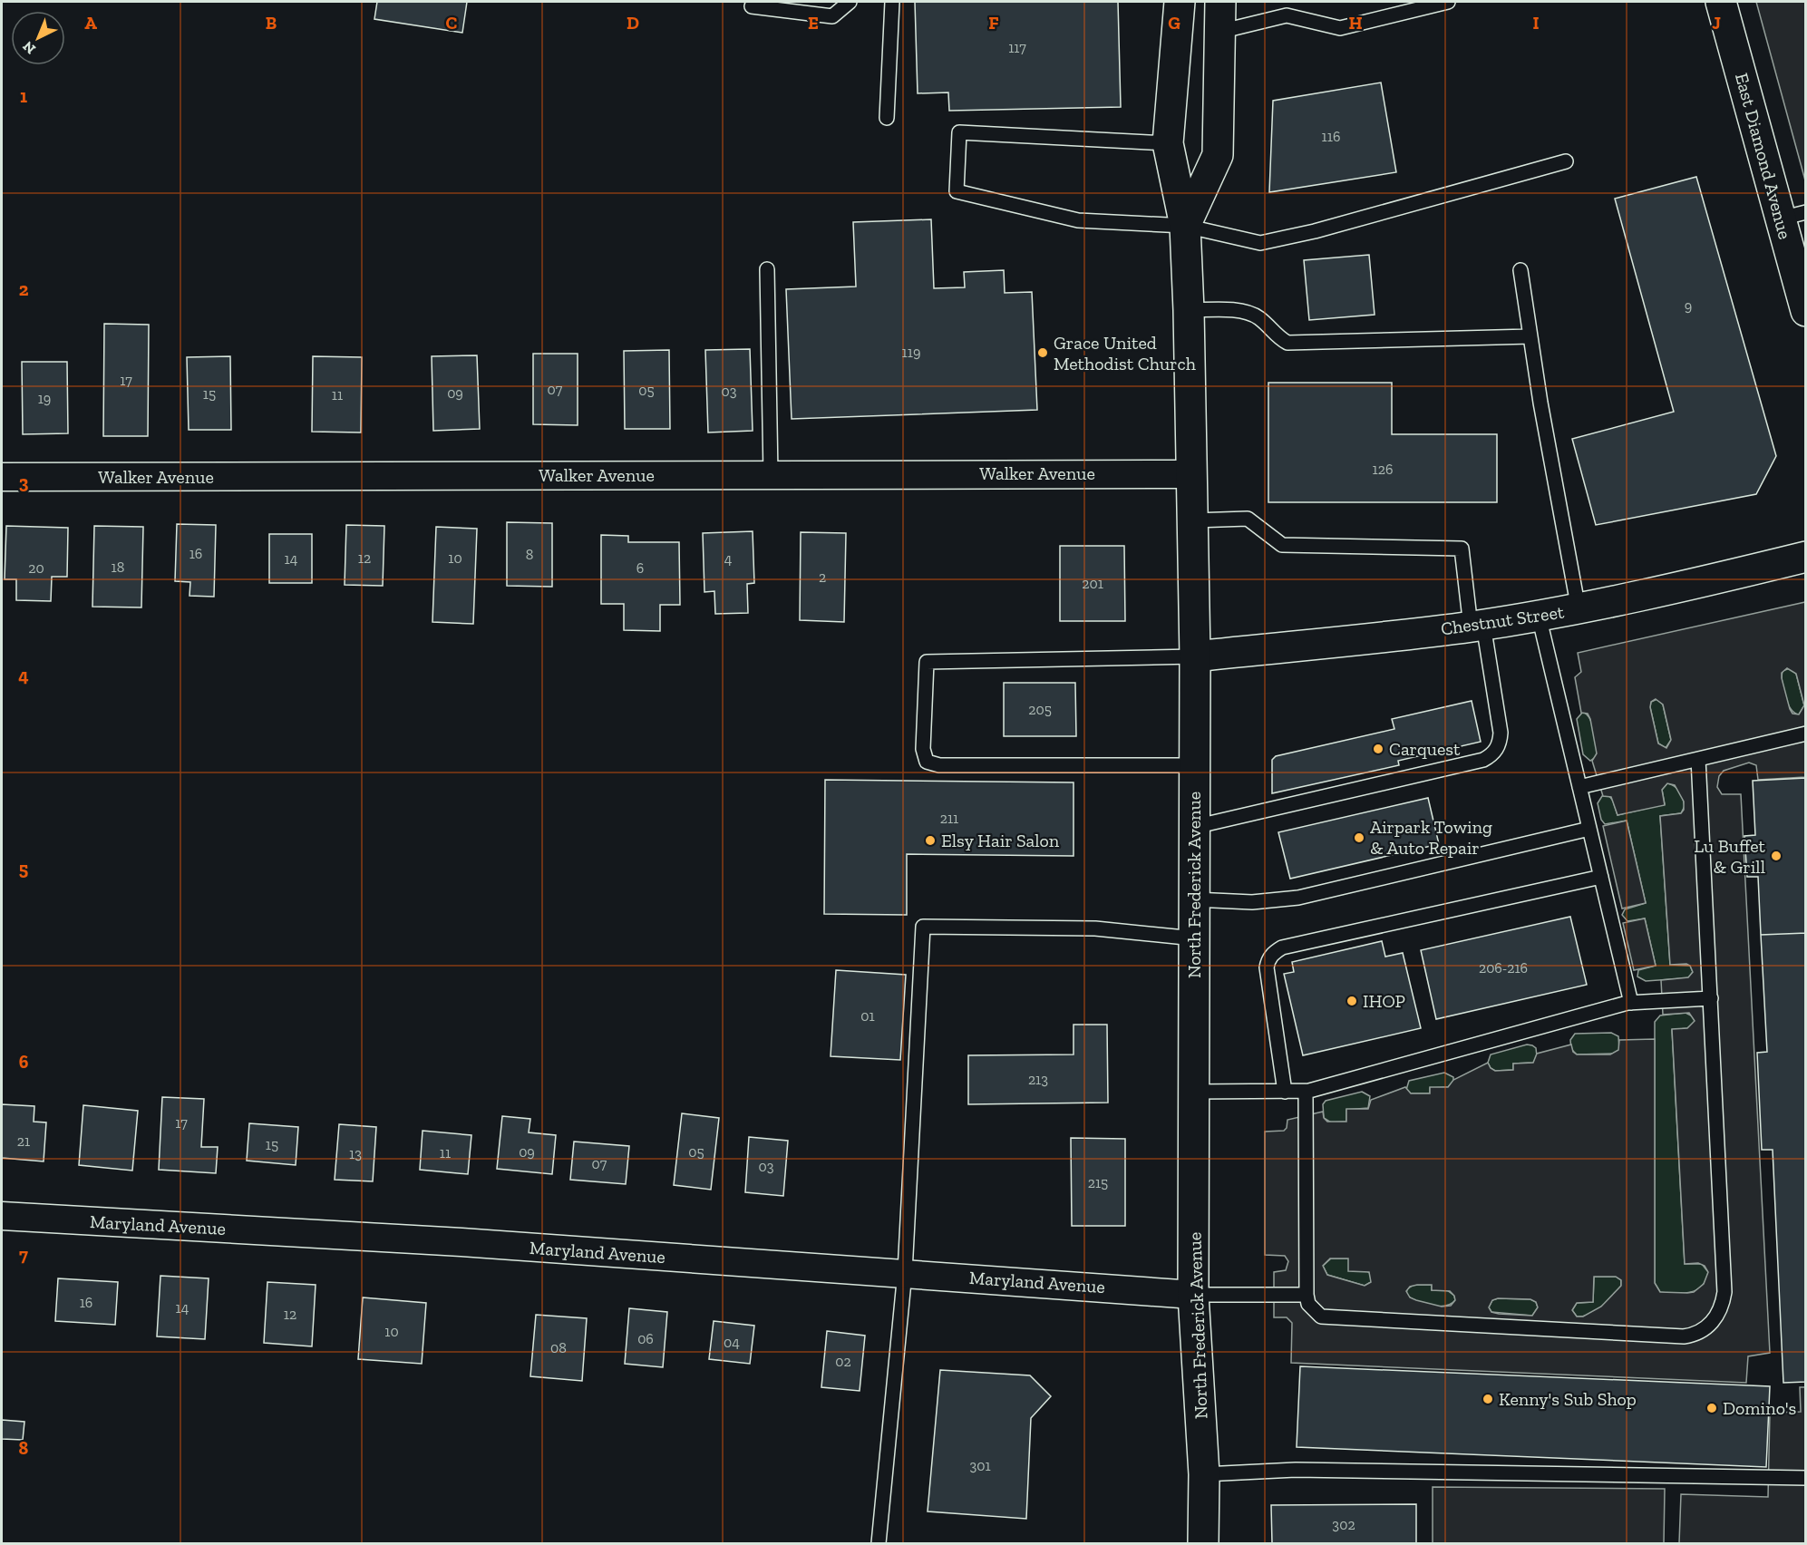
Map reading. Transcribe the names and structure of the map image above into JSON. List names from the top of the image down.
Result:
{
  "streets": {
    "main road": ["East Diamond Avenue", "Chestnut Street", "North Frederick Avenue"],
    "street": ["Walker Avenue", "Maryland Avenue"]
  },
  "crossings": [
    ["Walker Avenue", "North Frederick Avenue"],
    ["Chestnut Street", "North Frederick Avenue"],
    ["North Frederick Avenue", "Maryland Avenue"]
  ],
  "places": [
    "Grace United Methodist Church",
    "Carquest",
    "Airpark Towing & Auto Repair",
    "Elsy Hair Salon",
    "Lu Buffet & Grill",
    "IHOP",
    "Kenny's Sub Shop",
    "Domino's"
  ],
  "house_numbers": [
    "117",
    "116",
    "9",
    "119",
    "17",
    "07",
    "05",
    "03",
    "09",
    "15",
    "11",
    "19",
    "126",
    "16",
    "8",
    "12",
    "10",
    "14",
    "4",
    "18",
    "20",
    "6",
    "2",
    "201",
    "205",
    "211",
    "206-216",
    "01",
    "213",
    "17",
    "21",
    "15",
    "09",
    "05",
    "11",
    "13",
    "07",
    "03",
    "215",
    "16",
    "14",
    "12",
    "10",
    "06",
    "04",
    "08",
    "02",
    "301",
    "302"
  ],
  "north": "bottom left",
  "grid": {
    "columns": [
      "A",
      "B",
      "C",
      "D",
      "E",
      "F",
      "G",
      "H",
      "I",
      "J"
    ],
    "rows": [
      "1",
      "2",
      "3",
      "4",
      "5",
      "6",
      "7",
      "8"
    ]
  }
}
